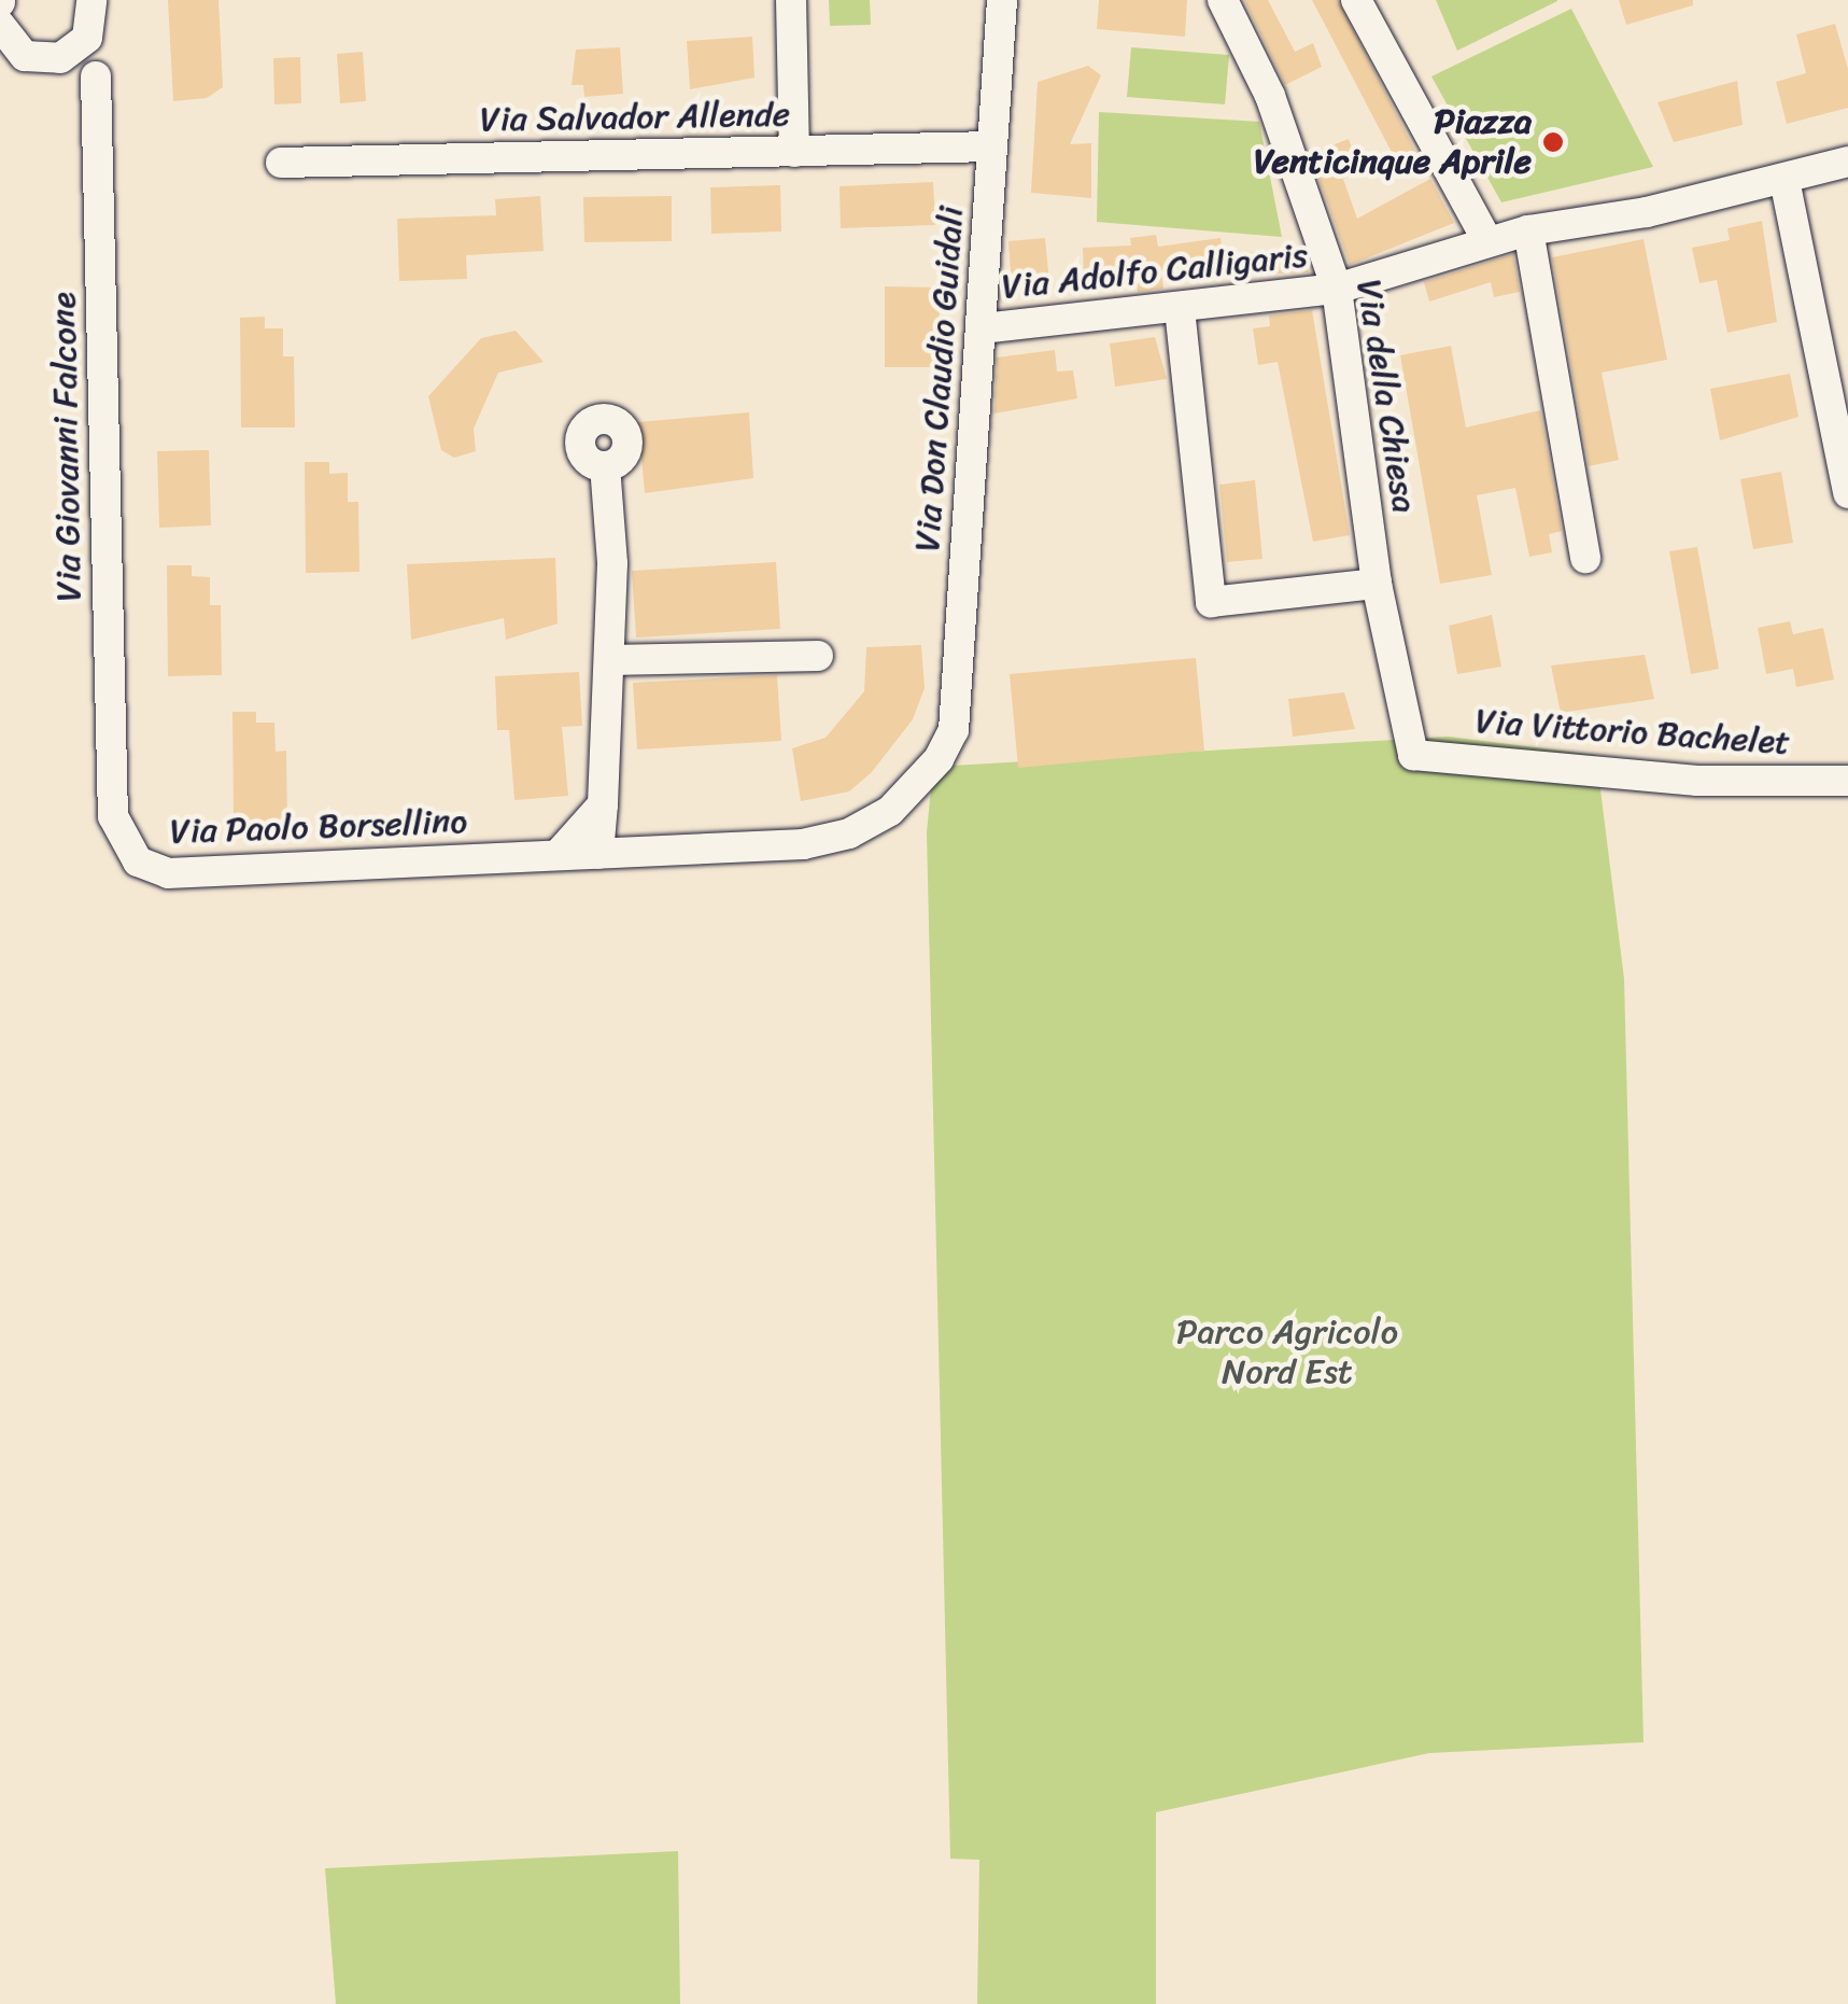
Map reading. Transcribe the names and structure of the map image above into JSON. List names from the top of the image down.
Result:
{
  "streets": {
    "street": [
      "Via Salvador Allende",
      "Via Adolfo Calligaris",
      "Via Don Claudio Guidali",
      "Via della Chiesa",
      "Via Giovanni Falcone",
      "Via Vittorio Bachelet",
      "Via Paolo Borsellino"
    ]
  },
  "crossings": [
    ["Via Salvador Allende", "Via Don Claudio Guidali"],
    ["Via Adolfo Calligaris", "Via Don Claudio Guidali"],
    ["Via Adolfo Calligaris", "Via della Chiesa"],
    ["Via Don Claudio Guidali", "Via Paolo Borsellino"],
    ["Via della Chiesa", "Via Vittorio Bachelet"],
    ["Via Giovanni Falcone", "Via Paolo Borsellino"]
  ],
  "parks": ["Parco Agricolo Nord Est"],
  "places": ["Piazza Venticinque Aprile"]
}
